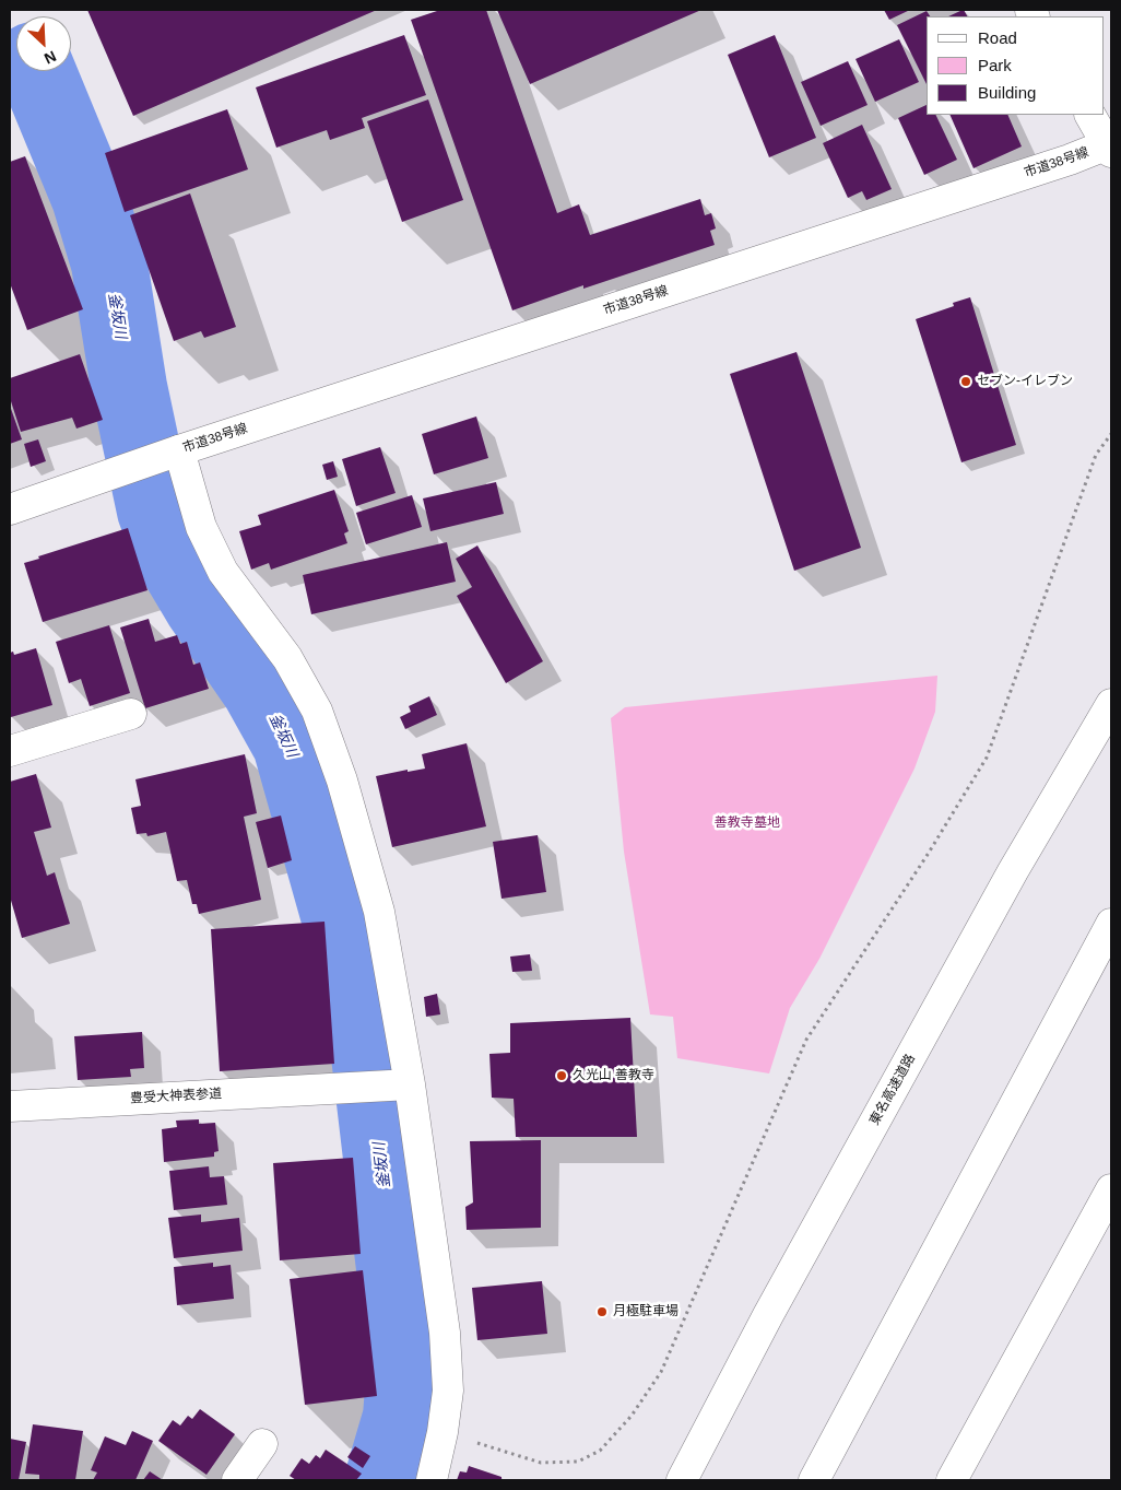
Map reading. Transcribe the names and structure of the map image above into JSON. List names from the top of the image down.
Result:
{
  "streets": {
    "main road": ["市道38号線", "東名高速道路", "豊受大神表参道"]
  },
  "water": ["釜坂川"],
  "parks": ["善教寺墓地"],
  "places": ["セブン-イレブン", "久光山 善教寺", "月極駐車場"],
  "legend": ["Road", "Park", "Building"],
  "north": "bottom right"
}
